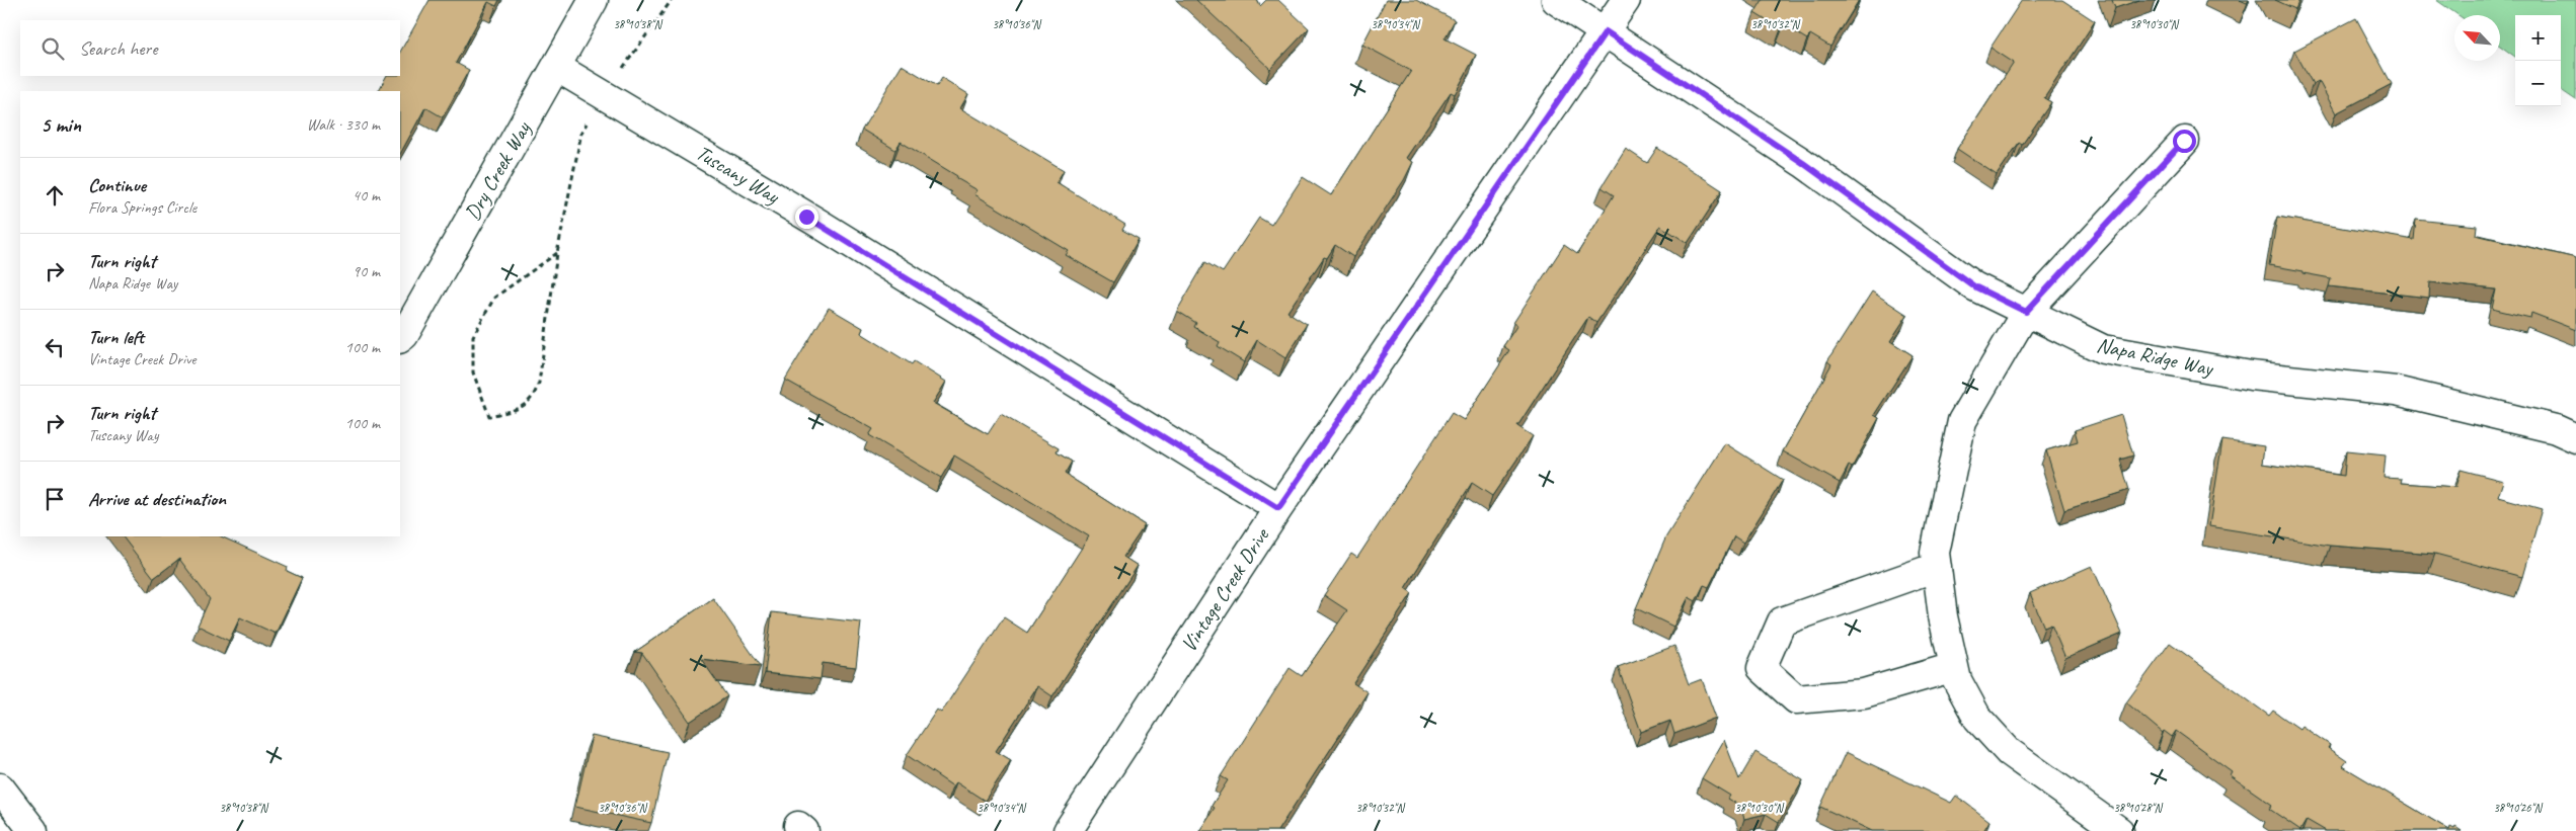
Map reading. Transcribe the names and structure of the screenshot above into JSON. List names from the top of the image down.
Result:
{
  "streets": {
    "street": [
      "Dry Creek Way",
      "Tuscany Way",
      "Napa Ridge Way",
      "Vintage Creek Drive"
    ]
  },
  "crossings": [
    ["Dry Creek Way", "Tuscany Way"],
    ["Tuscany Way", "Vintage Creek Drive"],
    ["Napa Ridge Way", "Vintage Creek Drive"]
  ],
  "north": "top left",
  "page": {
    "map_buttons": ["+", "−"],
    "search": "Search here",
    "heading": ["5 min", "Walk · 330 m"],
    "list": [
      ["Continue", "Flora Springs Circle", "40 m"],
      ["Turn right", "Napa Ridge Way", "90 m"],
      ["Turn left", "Vintage Creek Drive", "100 m"],
      ["Turn right", "Tuscany Way", "100 m"],
      "Arrive at destination"
    ]
  },
  "coordinates": [
    "38°10'38\"N",
    "38°10'36\"N",
    "38°10'34\"N",
    "38°10'32\"N",
    "38°10'30\"N",
    "38°10'28\"N",
    "38°10'26\"N"
  ]
}
